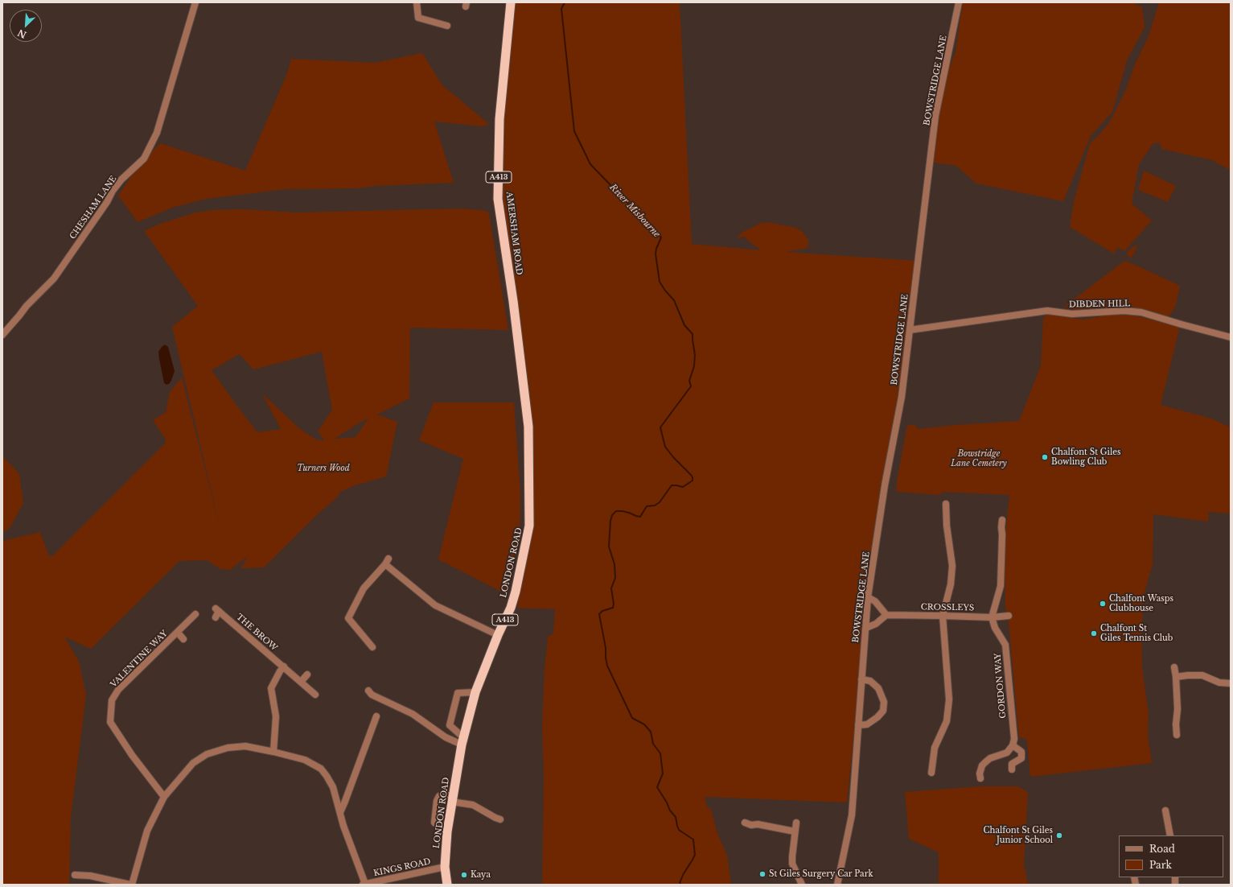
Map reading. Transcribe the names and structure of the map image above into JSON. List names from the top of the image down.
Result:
{
  "streets": {
    "highway": ["A413", "AMERSHAM ROAD", "LONDON ROAD"],
    "street": [
      "BOWSTRIDGE LANE",
      "CHESHAM LANE",
      "DIBDEN HILL",
      "CROSSLEYS",
      "THE BROW",
      "VALENTINE WAY",
      "GORDON WAY",
      "KINGS ROAD"
    ]
  },
  "crossings": [
    ["BOWSTRIDGE LANE", "DIBDEN HILL"],
    ["AMERSHAM ROAD", "LONDON ROAD"],
    ["LONDON ROAD", "KINGS ROAD"],
    ["CROSSLEYS", "GORDON WAY"]
  ],
  "water": ["River Misbourne"],
  "parks": ["Bowstridge Lane Cemetery", "Turners Wood"],
  "places": [
    "Chalfont St Giles Bowling Club",
    "Chalfont Wasps Clubhouse",
    "Chalfont St Giles Tennis Club",
    "Chalfont St Giles Junior School",
    "St Giles Surgery Car Park",
    "Kaya"
  ],
  "legend": ["Road", "Park"],
  "north": "bottom left"
}
